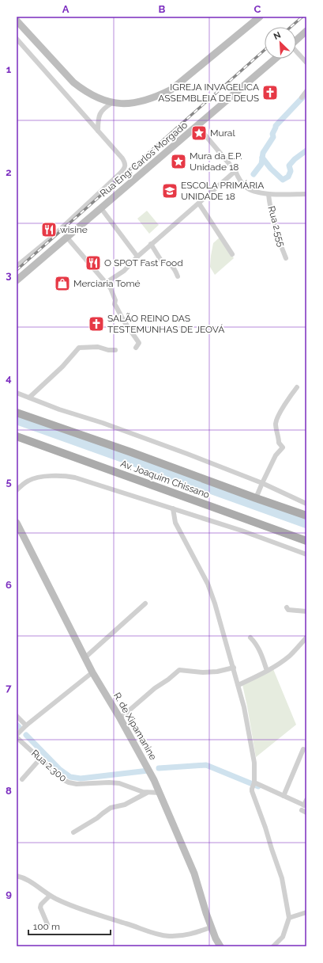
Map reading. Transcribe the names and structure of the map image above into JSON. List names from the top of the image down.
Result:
{
  "streets": {
    "main road": ["Av. Joaquim Chissano"],
    "street": [
      "Rua Eng. Carlos Morgado",
      "Rua 2.555",
      "R. de Xipamanine",
      "Rua 2.300"
    ]
  },
  "crossings": [
    ["R. de Xipamanine", "Rua 2.300"]
  ],
  "places": {
    "church": ["IGREJA INVAGELICA ASSEMBLEIA DE DEUS", "SALÃO REINO DAS TESTEMUNHAS DE JEOVÁ"],
    "place": ["Mural", "Mura da E.P. Unidade 18"],
    "school or university": ["ESCOLA PRIMÁRIA UNIDADE 18"],
    "restaurant": ["wisine", "O SPOT Fast Food"],
    "shop": ["Merciaria Tomé"]
  },
  "scale_bar": "100 m",
  "north": "top left",
  "grid": {
    "columns": ["A", "B", "C"],
    "rows": [
      "1",
      "2",
      "3",
      "4",
      "5",
      "6",
      "7",
      "8",
      "9"
    ]
  }
}
